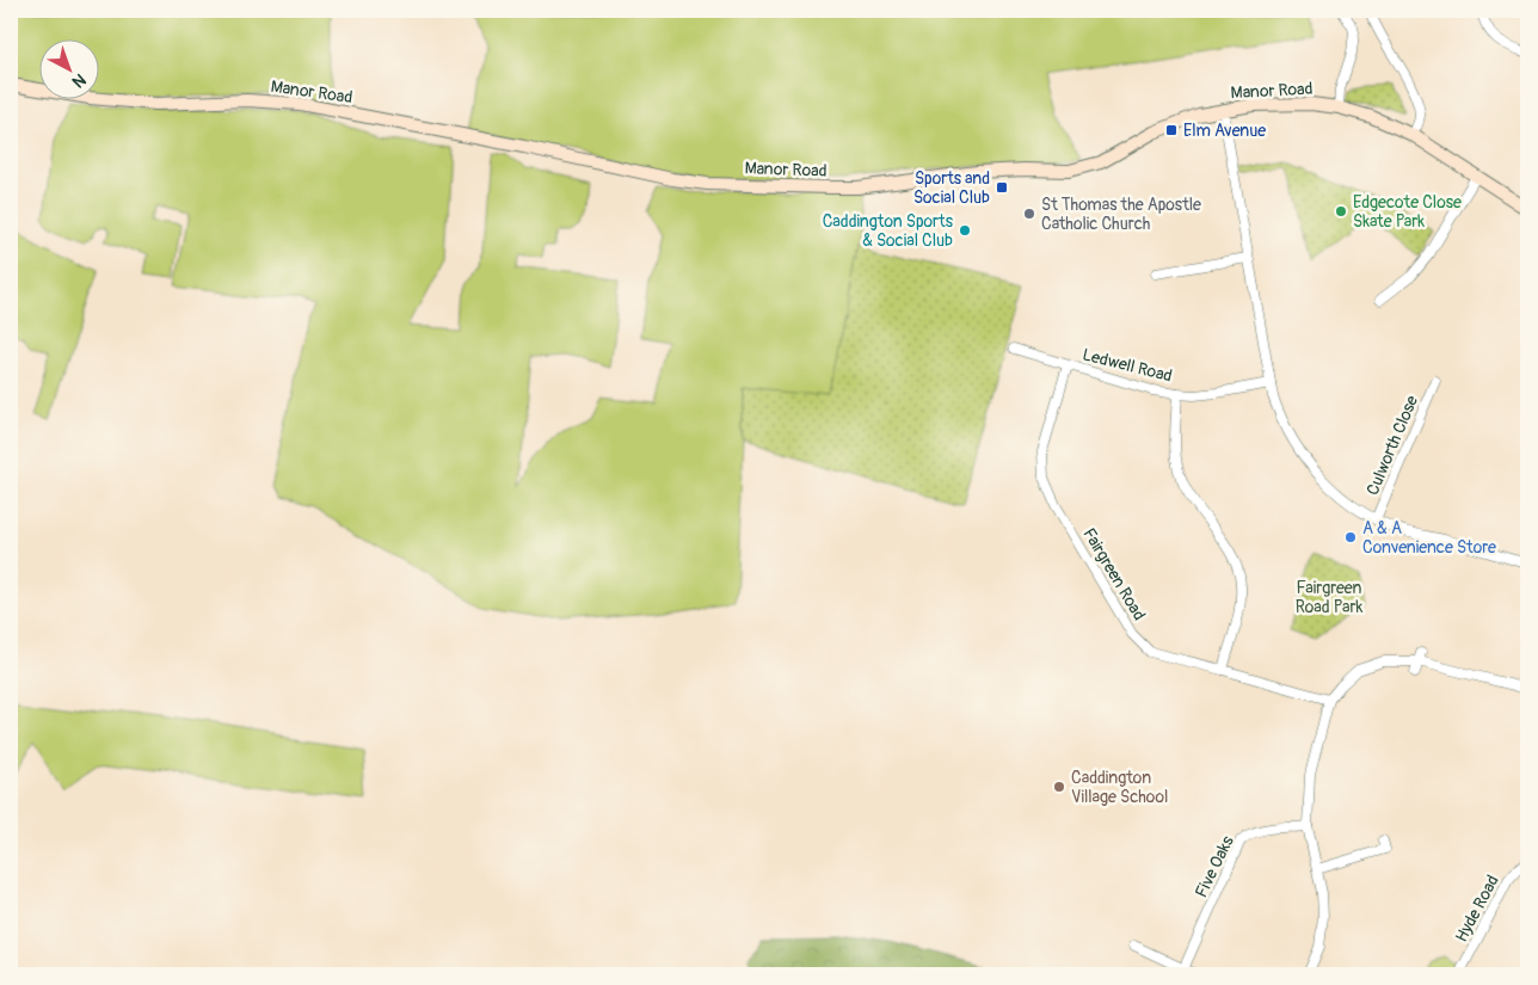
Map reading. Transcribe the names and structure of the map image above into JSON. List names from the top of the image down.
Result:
{
  "streets": {
    "street": [
      "Manor Road",
      "Ledwell Road",
      "Culworth Close",
      "Fairgreen Road",
      "Five Oaks",
      "Hyde Road"
    ]
  },
  "crossings": [
    ["Ledwell Road", "Fairgreen Road"]
  ],
  "parks": ["Fairgreen Road Park"],
  "places": {
    "transit": ["Elm Avenue", "Sports and Social Club"],
    "other": [
      "Edgecote Close Skate Park",
      "St Thomas the Apostle Catholic Church",
      "Caddington Sports & Social Club",
      "A & A Convenience Store",
      "Caddington Village School"
    ]
  },
  "north": "bottom right"
}
